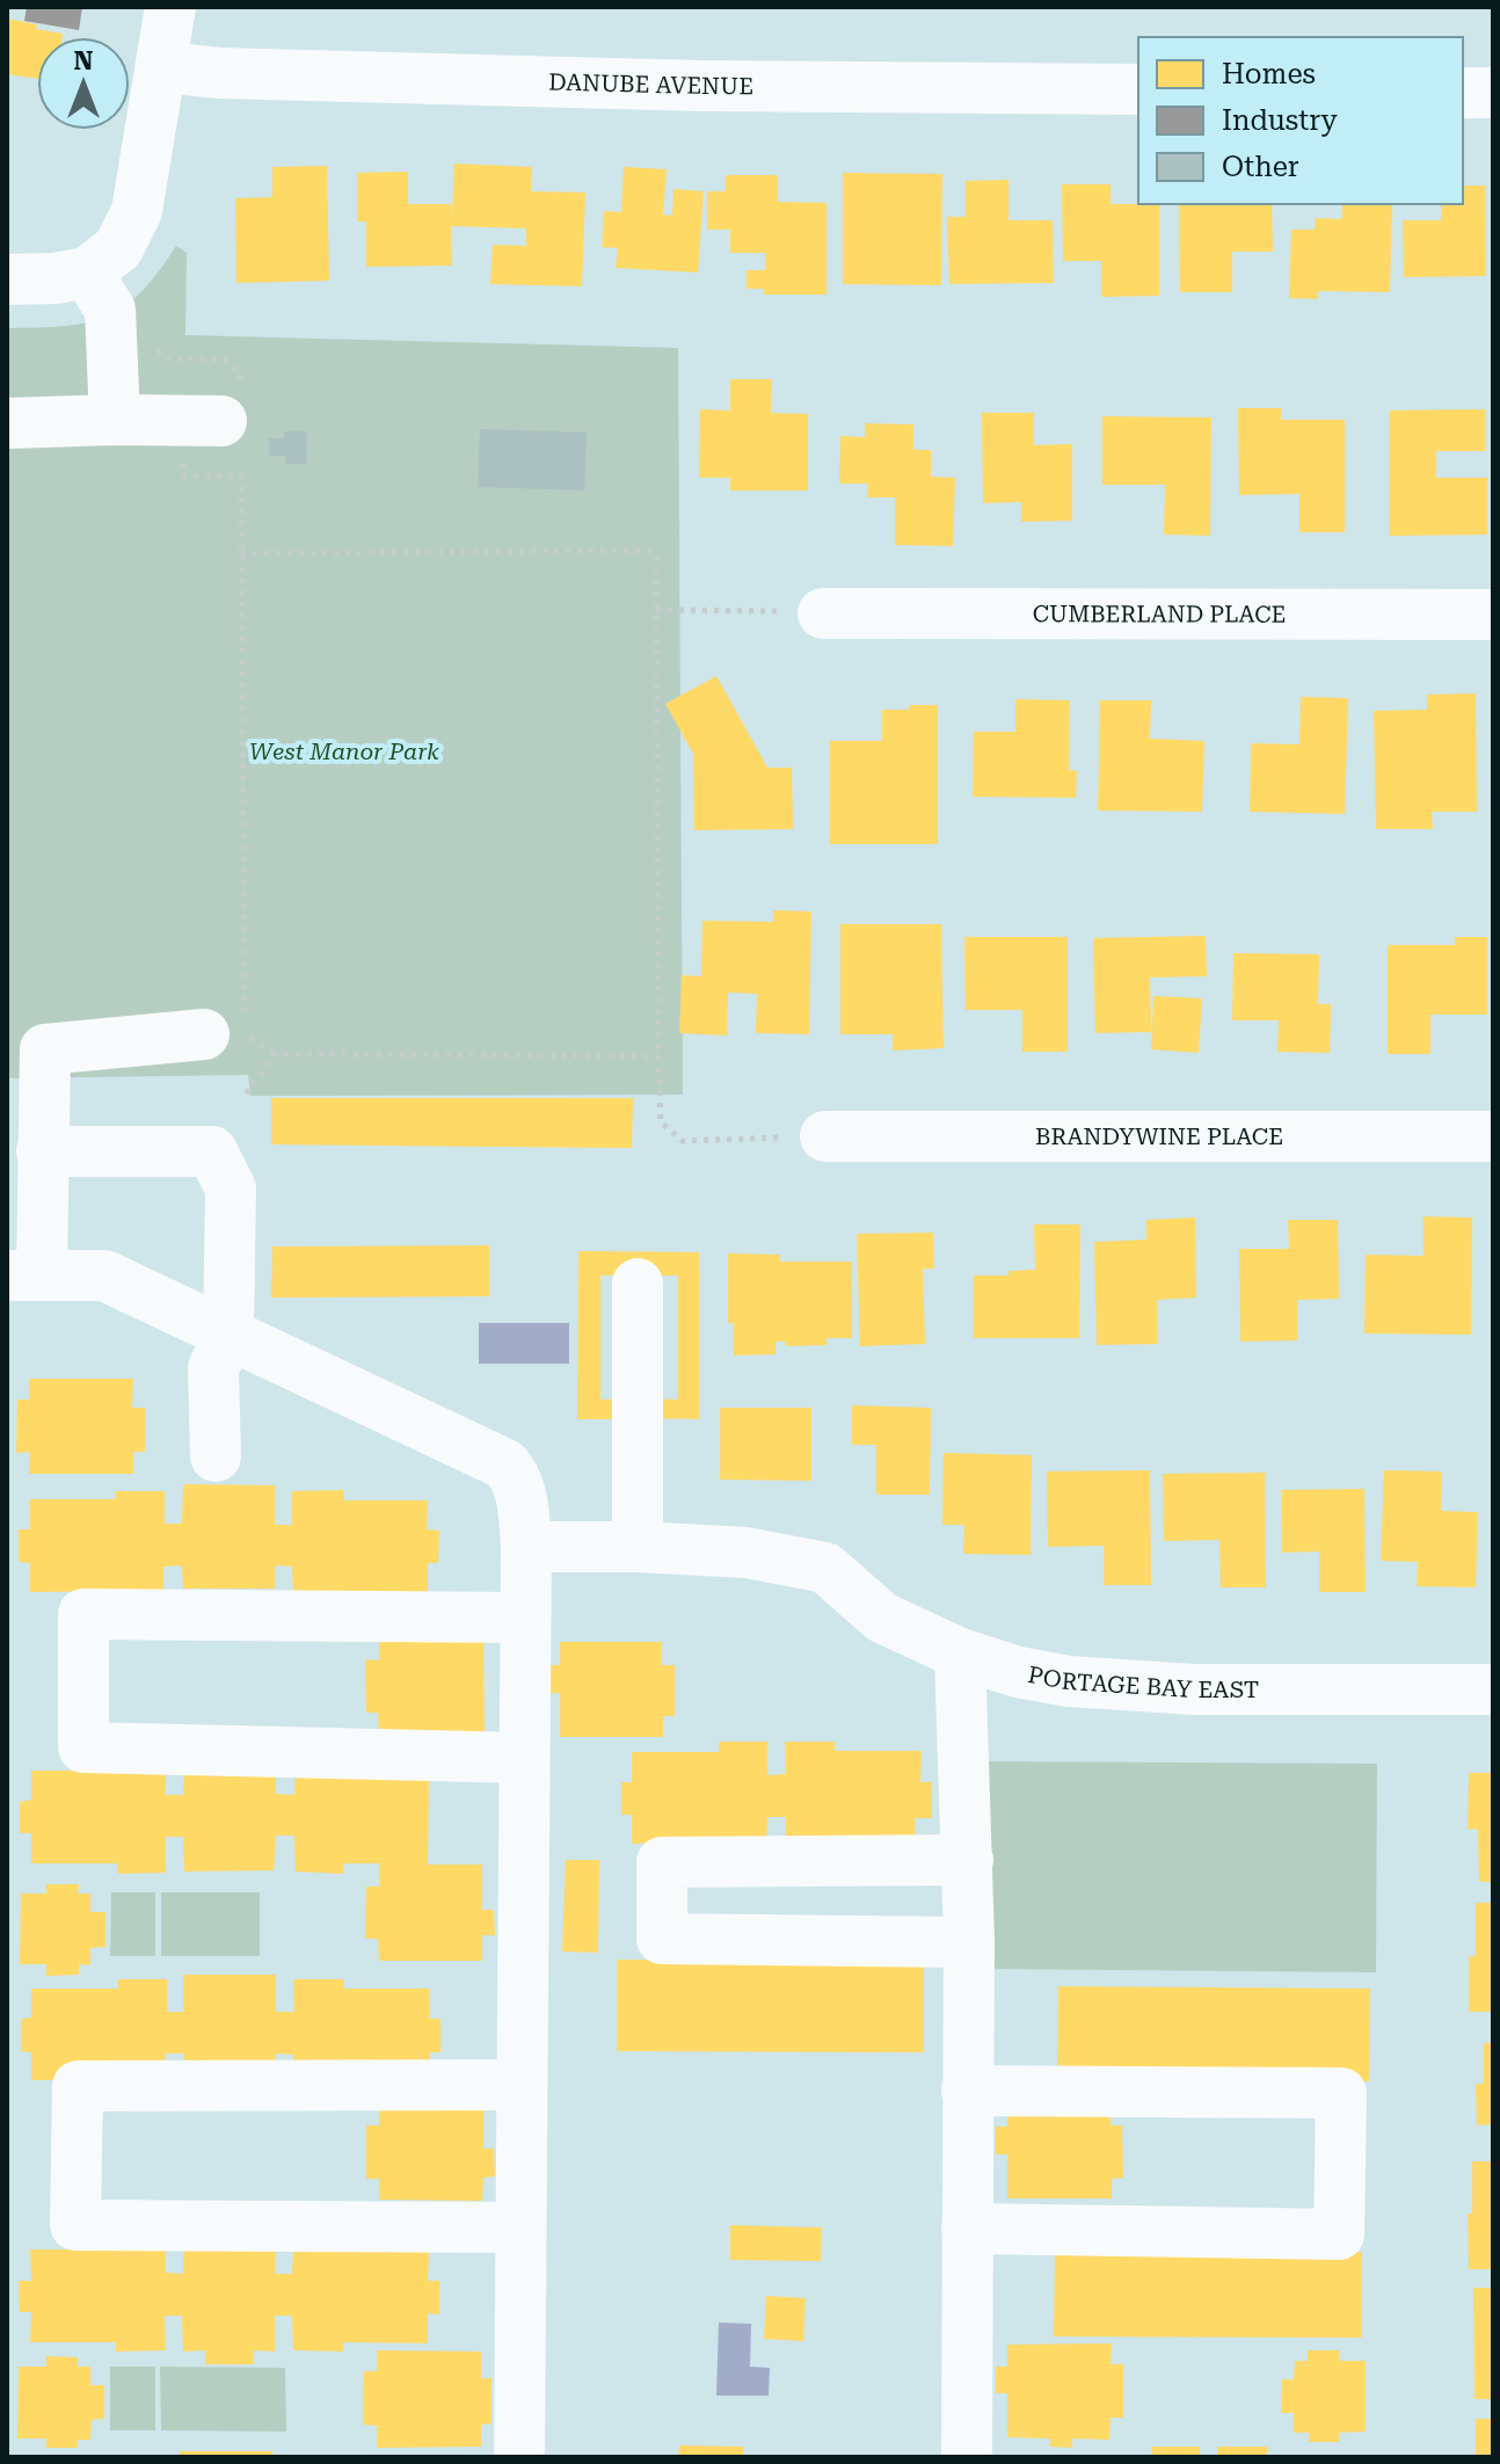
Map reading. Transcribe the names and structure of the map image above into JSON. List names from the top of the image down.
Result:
{
  "streets": {
    "street": [
      "DANUBE AVENUE",
      "CUMBERLAND PLACE",
      "BRANDYWINE PLACE",
      "PORTAGE BAY EAST"
    ]
  },
  "parks": ["West Manor Park"],
  "legend": ["Homes", "Industry", "Other"],
  "north": "top"
}
